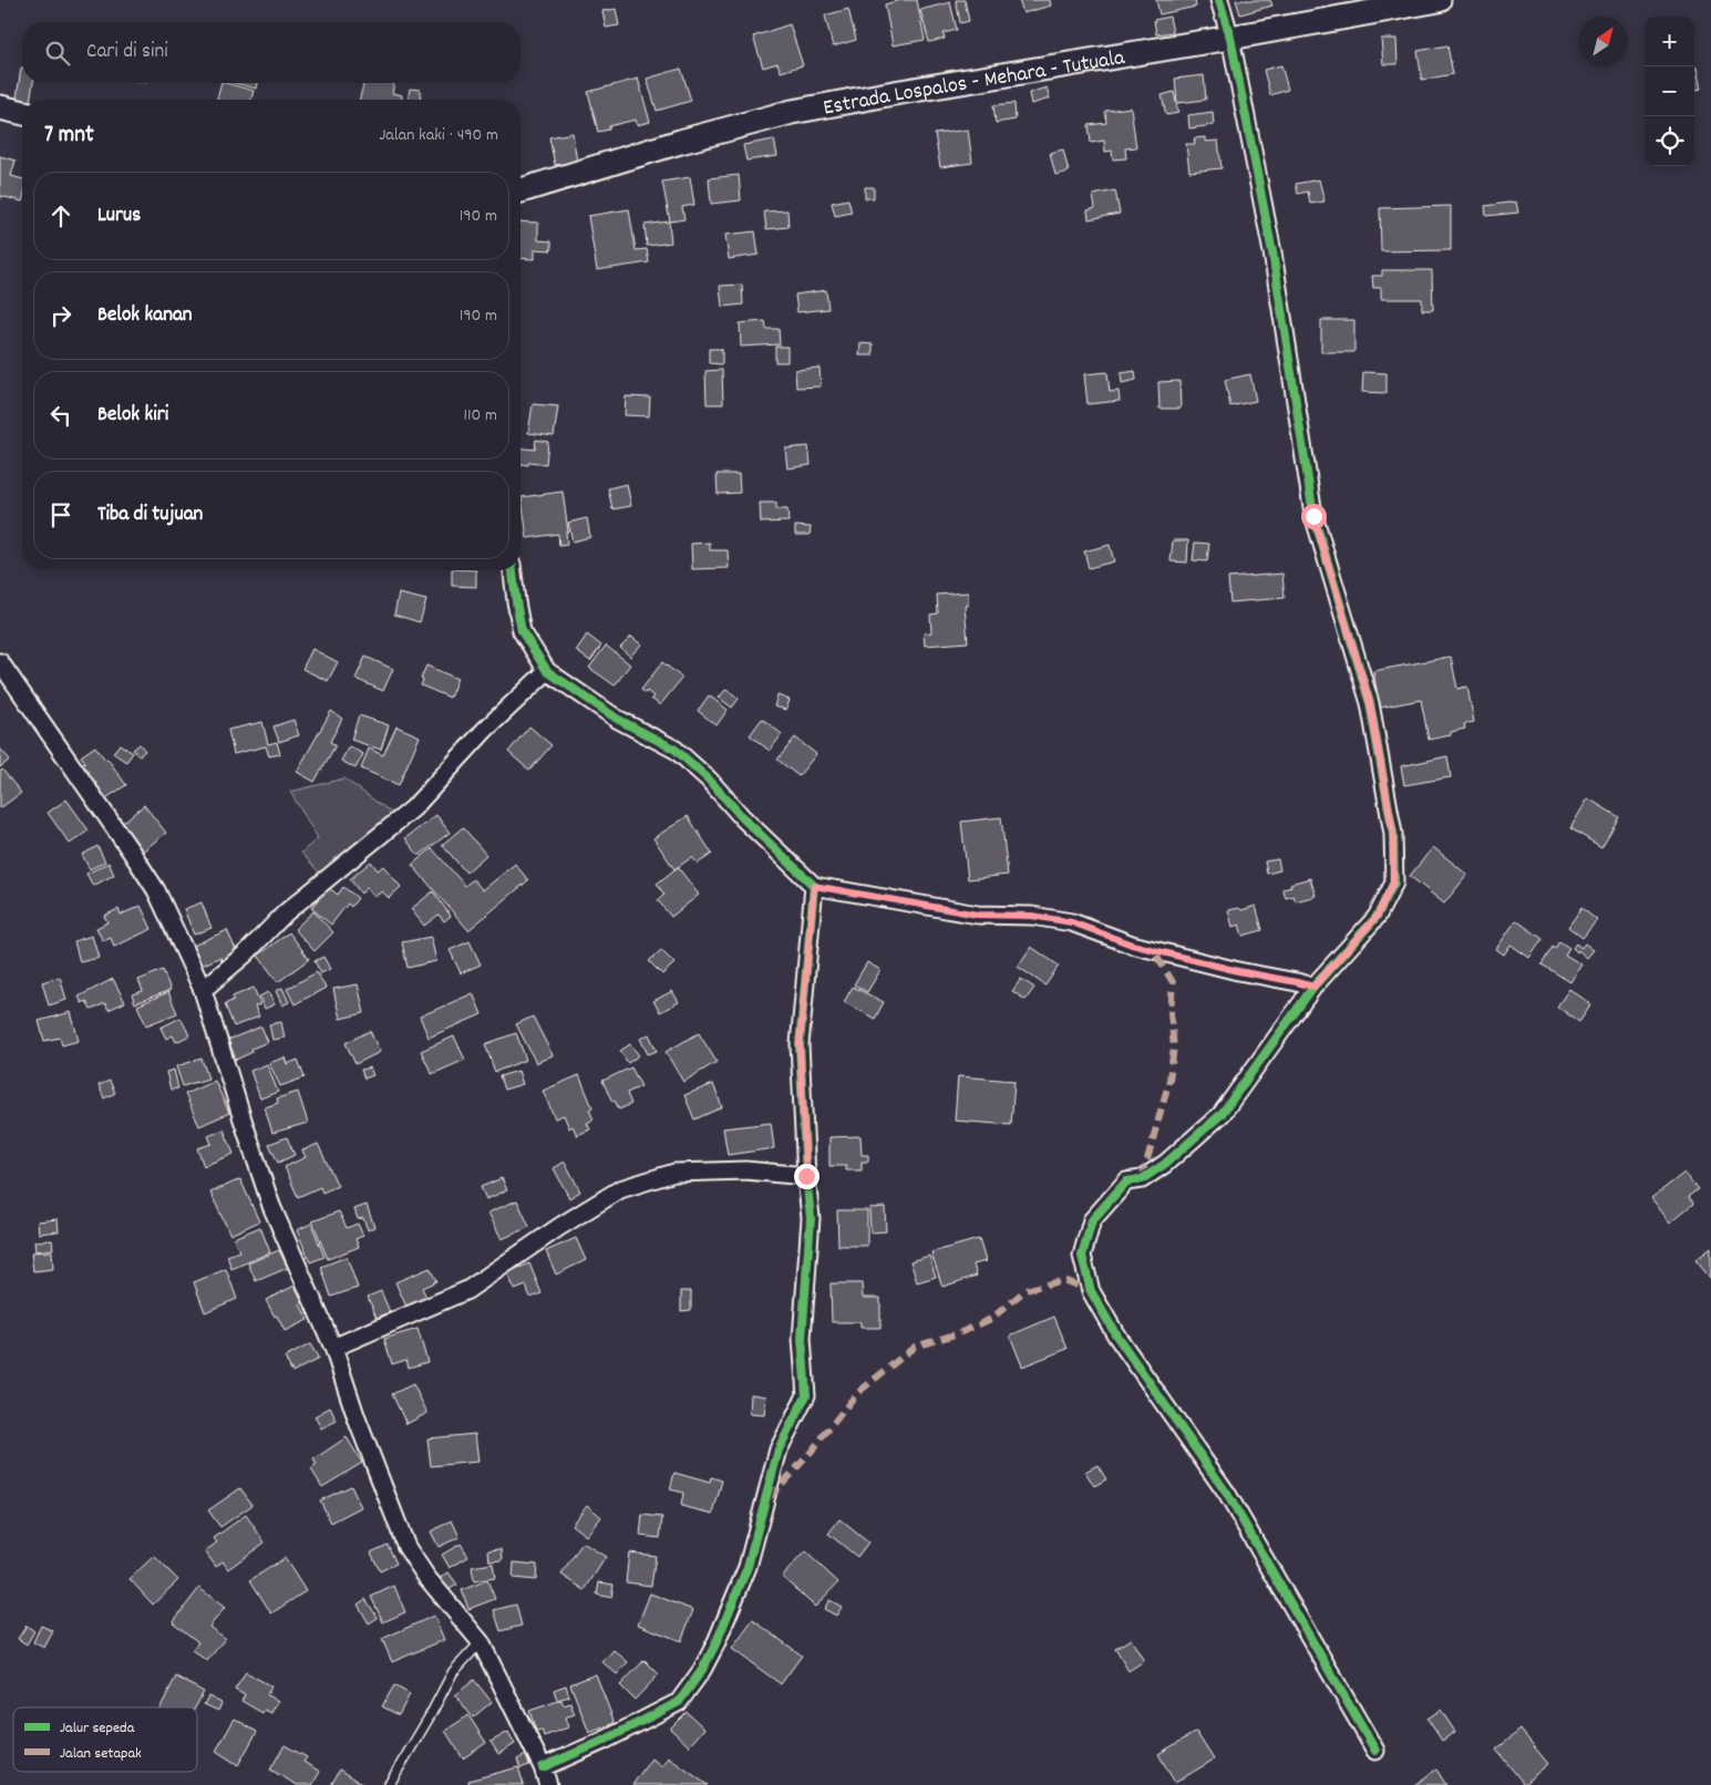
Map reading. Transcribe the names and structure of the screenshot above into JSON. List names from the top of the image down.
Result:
{
  "streets": {
    "main road": ["Estrada Lospalos - Mehara - Tutuala"]
  },
  "legend": ["Jalur sepeda", "Jalan setapak"],
  "north": "top right",
  "page": {
    "map_buttons": ["+", "−"],
    "search": "Cari di sini",
    "heading": ["7 mnt", "Jalan kaki · 490 m"],
    "list": [
      ["Lurus", "190 m"],
      ["Belok kanan", "190 m"],
      ["Belok kiri", "110 m"],
      "Tiba di tujuan"
    ]
  }
}
